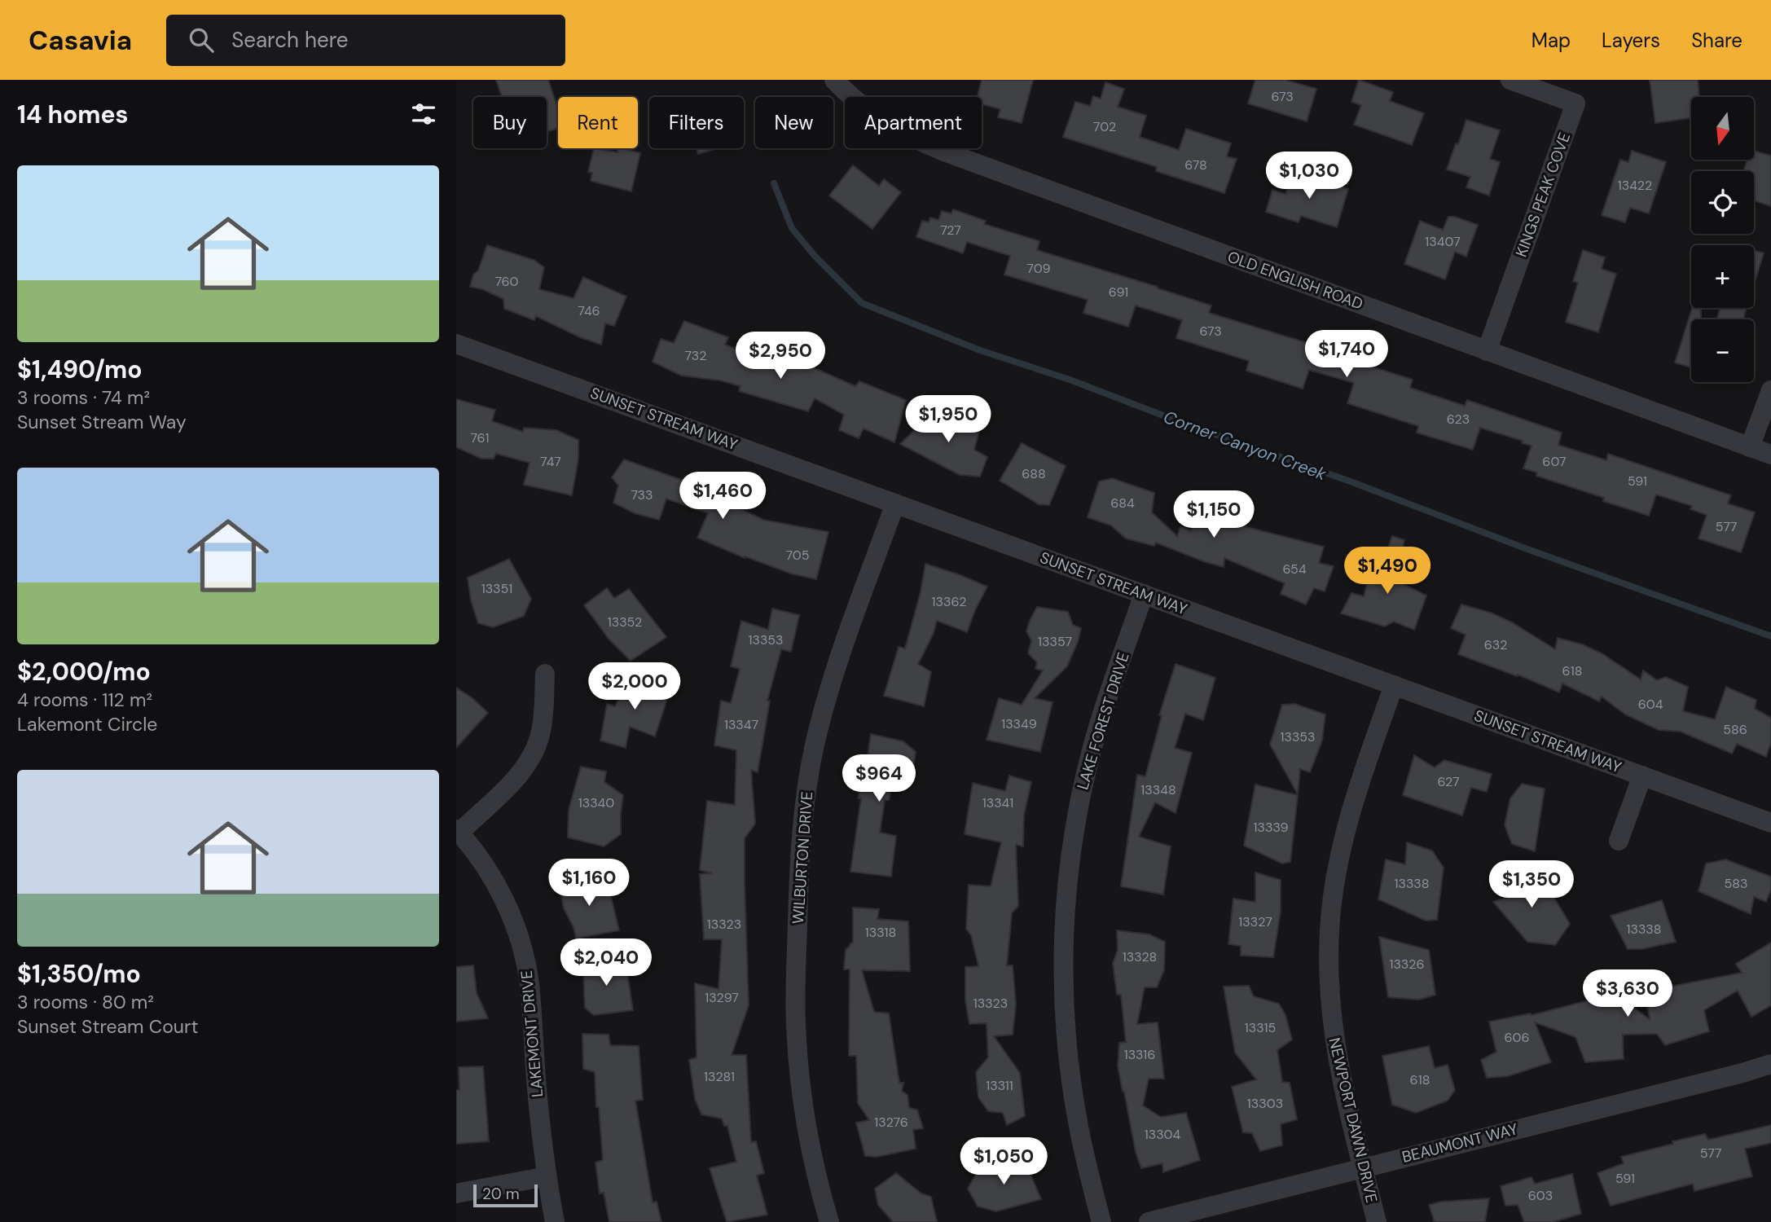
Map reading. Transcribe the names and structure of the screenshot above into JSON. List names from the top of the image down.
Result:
{
  "streets": {
    "street": [
      "KINGS PEAK COVE",
      "OLD ENGLISH ROAD",
      "SUNSET STREAM WAY",
      "LAKE FOREST DRIVE",
      "WILBURTON DRIVE",
      "LAKEMONT DRIVE",
      "NEWPORT DAWN DRIVE",
      "BEAUMONT WAY"
    ]
  },
  "crossings": [
    ["KINGS PEAK COVE", "OLD ENGLISH ROAD"],
    ["SUNSET STREAM WAY", "LAKE FOREST DRIVE"],
    ["SUNSET STREAM WAY", "WILBURTON DRIVE"],
    ["SUNSET STREAM WAY", "NEWPORT DAWN DRIVE"],
    ["NEWPORT DAWN DRIVE", "BEAUMONT WAY"]
  ],
  "water": ["Corner Canyon Creek"],
  "house_numbers": [
    "673",
    "702",
    "678",
    "13422",
    "727",
    "13407",
    "709",
    "760",
    "691",
    "746",
    "673",
    "732",
    "623",
    "761",
    "747",
    "607",
    "688",
    "591",
    "733",
    "684",
    "577",
    "705",
    "654",
    "13351",
    "13362",
    "13352",
    "13353",
    "13357",
    "632",
    "618",
    "604",
    "13349",
    "13347",
    "586",
    "13353",
    "627",
    "13348",
    "13340",
    "13341",
    "13339",
    "13338",
    "583",
    "13327",
    "13323",
    "13338",
    "13318",
    "13328",
    "13326",
    "13297",
    "13323",
    "13315",
    "606",
    "13316",
    "13281",
    "618",
    "13311",
    "13303",
    "13276",
    "13304",
    "577",
    "591",
    "603"
  ],
  "scale_bar": "20 m",
  "north": "bottom",
  "page": {
    "header": "Casavia",
    "search": "Search here",
    "nav": ["Map", "Layers", "Share"],
    "heading": "14 homes",
    "map_buttons": ["+", "−"],
    "chip": [
      "Buy",
      "Rent",
      "Filters",
      "New",
      "Apartment"
    ],
    "list": [
      {
        "name": "$1,490/mo",
        "note": "3 rooms · 74 m² · Sunset Stream Way"
      },
      {
        "name": "$2,000/mo",
        "note": "4 rooms · 112 m² · Lakemont Circle"
      },
      {
        "name": "$1,350/mo",
        "note": "3 rooms · 80 m² · Sunset Stream Court"
      }
    ],
    "price": [
      "$1,030",
      "$1,740",
      "$2,950",
      "$1,950",
      "$1,460",
      "$1,150",
      "$1,490",
      "$2,000",
      "$964",
      "$1,160",
      "$1,350",
      "$2,040",
      "$3,630",
      "$1,050"
    ],
    "scale": "20 m"
  }
}
